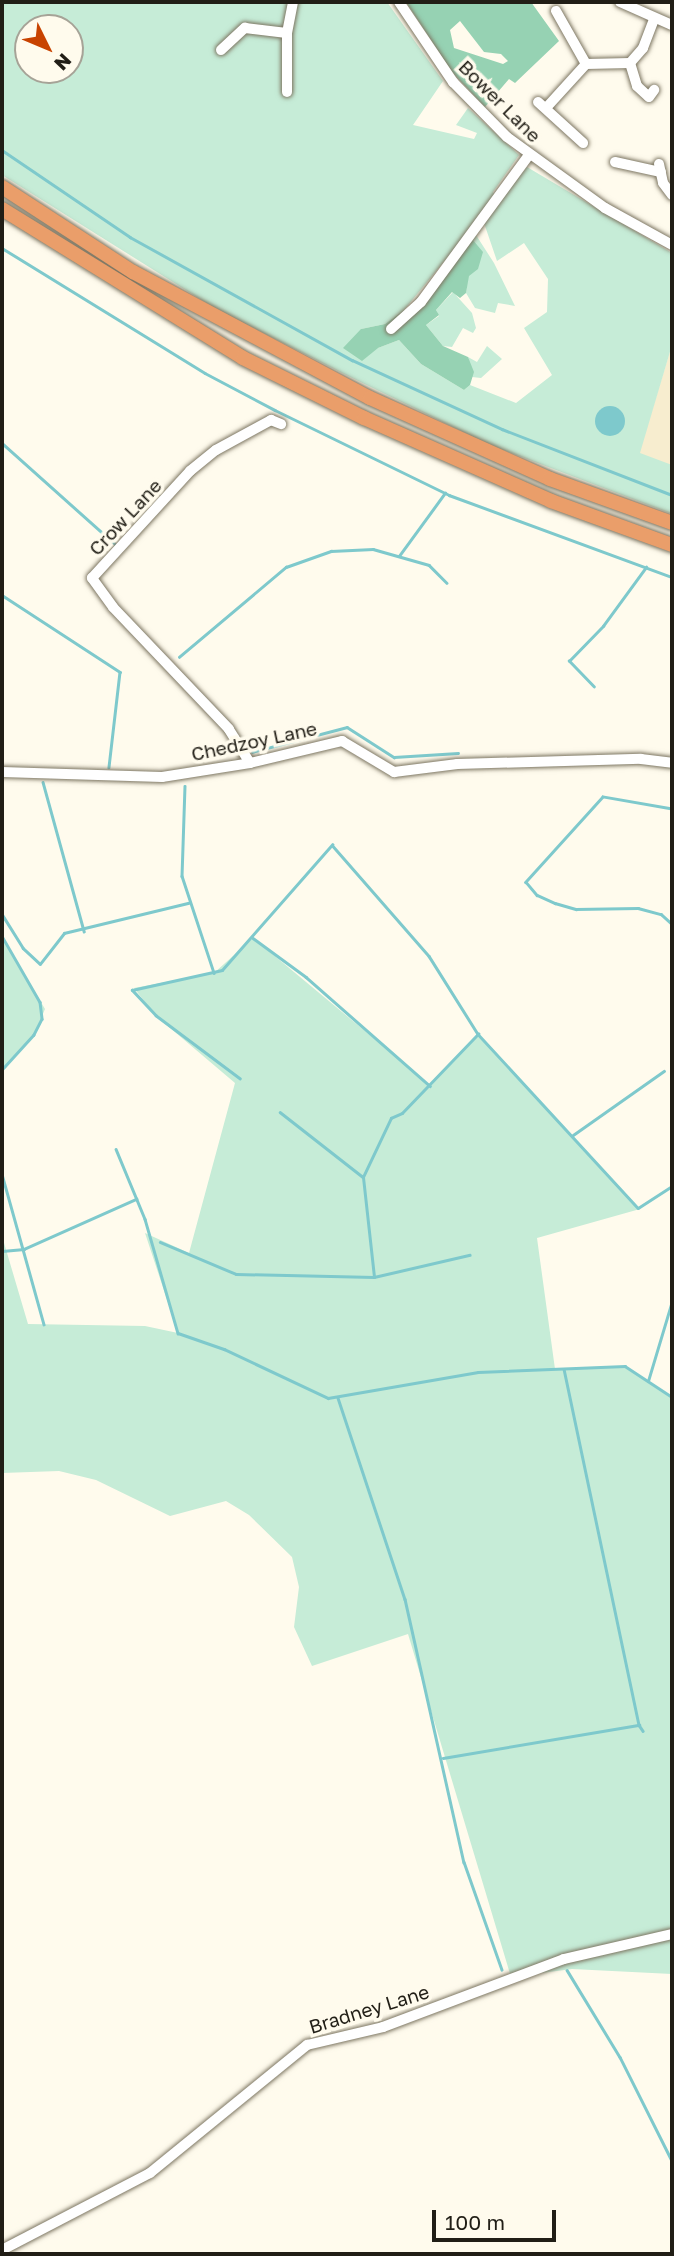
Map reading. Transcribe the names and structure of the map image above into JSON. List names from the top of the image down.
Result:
{
  "streets": {
    "street": [
      "Bower Lane",
      "Crow Lane",
      "Chedzoy Lane",
      "Bradney Lane"
    ]
  },
  "crossings": [
    ["Crow Lane", "Chedzoy Lane"]
  ],
  "scale_bar": "100 m",
  "north": "bottom right"
}
